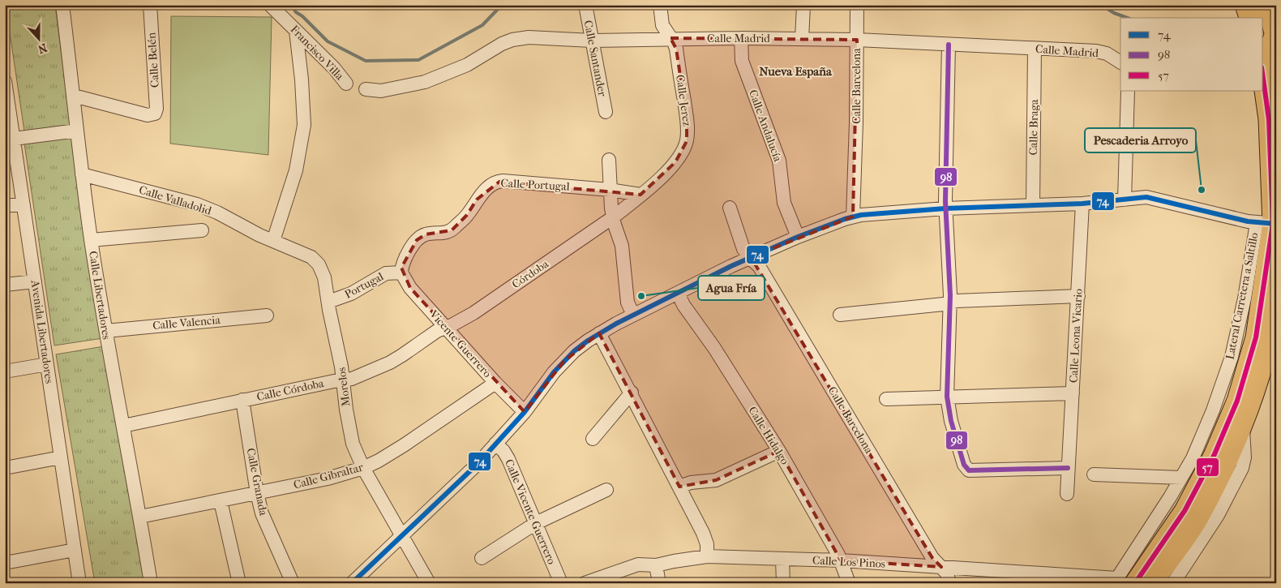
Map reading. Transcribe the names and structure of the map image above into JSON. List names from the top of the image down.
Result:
{
  "streets": {
    "street": [
      "Calle Madrid",
      "Francisco Villa",
      "Calle Santander",
      "Calle Belén",
      "Calle Barcelona",
      "Calle Jerez",
      "Calle Andalucía",
      "Calle Braga",
      "Calle Portugal",
      "Calle Valladolid",
      "Córdoba",
      "Portugal",
      "Calle Libertadores",
      "Lateral Carretera a Saltillo",
      "Calle Valencia",
      "Avenida Libertadores",
      "Calle Leona Vicario",
      "Vicente Guerrero",
      "Morelos",
      "Calle Córdoba",
      "Calle Hidalgo",
      "Calle Gibraltar",
      "Calle Granada",
      "Calle Vicente Guerrero",
      "Calle Los Pinos"
    ]
  },
  "crossings": [
    ["Calle Madrid", "Calle Santander"],
    ["Calle Madrid", "Calle Barcelona"],
    ["Calle Madrid", "Calle Jerez"],
    ["Calle Madrid", "Calle Andalucía"],
    ["Calle Madrid", "Calle Braga"],
    ["Calle Belén", "Calle Libertadores"],
    ["Calle Barcelona", "Calle Los Pinos"],
    ["Calle Jerez", "Calle Portugal"],
    ["Calle Jerez", "Córdoba"],
    ["Calle Portugal", "Portugal"],
    ["Calle Portugal", "Vicente Guerrero"],
    ["Calle Valladolid", "Calle Libertadores"],
    ["Calle Valladolid", "Morelos"],
    ["Córdoba", "Vicente Guerrero"],
    ["Córdoba", "Calle Córdoba"],
    ["Portugal", "Vicente Guerrero"],
    ["Portugal", "Morelos"],
    ["Calle Libertadores", "Calle Valencia"],
    ["Calle Libertadores", "Calle Córdoba"],
    ["Calle Libertadores", "Calle Gibraltar"],
    ["Lateral Carretera a Saltillo", "Calle Los Pinos"],
    ["Vicente Guerrero", "Calle Córdoba"],
    ["Vicente Guerrero", "Calle Gibraltar"],
    ["Morelos", "Calle Córdoba"],
    ["Morelos", "Calle Gibraltar"],
    ["Calle Córdoba", "Calle Granada"],
    ["Calle Hidalgo", "Calle Los Pinos"],
    ["Calle Gibraltar", "Calle Granada"]
  ],
  "districts": ["Nueva España"],
  "places": ["Pescaderia Arroyo", "Agua Fría"],
  "lines": ["transit line 98", "transit line 57", "transit line 74"],
  "legend": ["74", "98", "57"],
  "north": "bottom"
}
